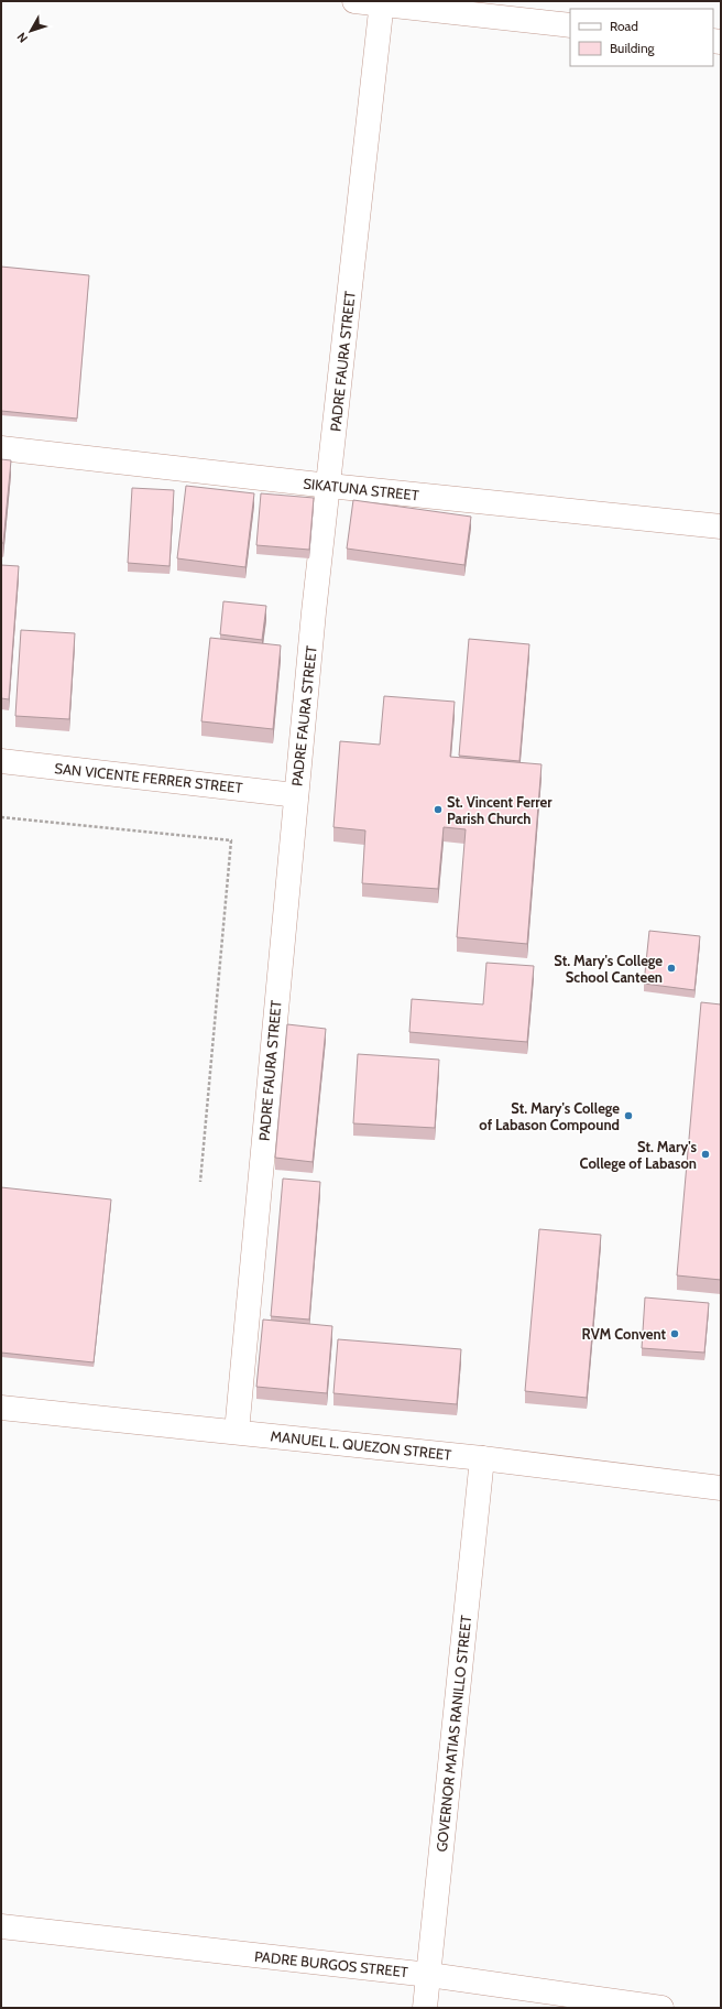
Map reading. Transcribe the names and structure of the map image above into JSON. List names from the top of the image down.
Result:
{
  "streets": {
    "street": [
      "PADRE FAURA STREET",
      "SIKATUNA STREET",
      "SAN VICENTE FERRER STREET",
      "MANUEL L. QUEZON STREET",
      "GOVERNOR MATIAS RANILLO STREET",
      "PADRE BURGOS STREET"
    ]
  },
  "crossings": [
    ["PADRE FAURA STREET", "SIKATUNA STREET"],
    ["PADRE FAURA STREET", "SAN VICENTE FERRER STREET"],
    ["PADRE FAURA STREET", "MANUEL L. QUEZON STREET"],
    ["MANUEL L. QUEZON STREET", "GOVERNOR MATIAS RANILLO STREET"],
    ["GOVERNOR MATIAS RANILLO STREET", "PADRE BURGOS STREET"]
  ],
  "places": [
    "St. Vincent Ferrer Parish Church",
    "St. Mary's College School Canteen",
    "St. Mary's College of Labason Compound",
    "St. Mary's College of Labason",
    "RVM Convent"
  ],
  "legend": ["Road", "Building"],
  "north": "bottom left"
}
